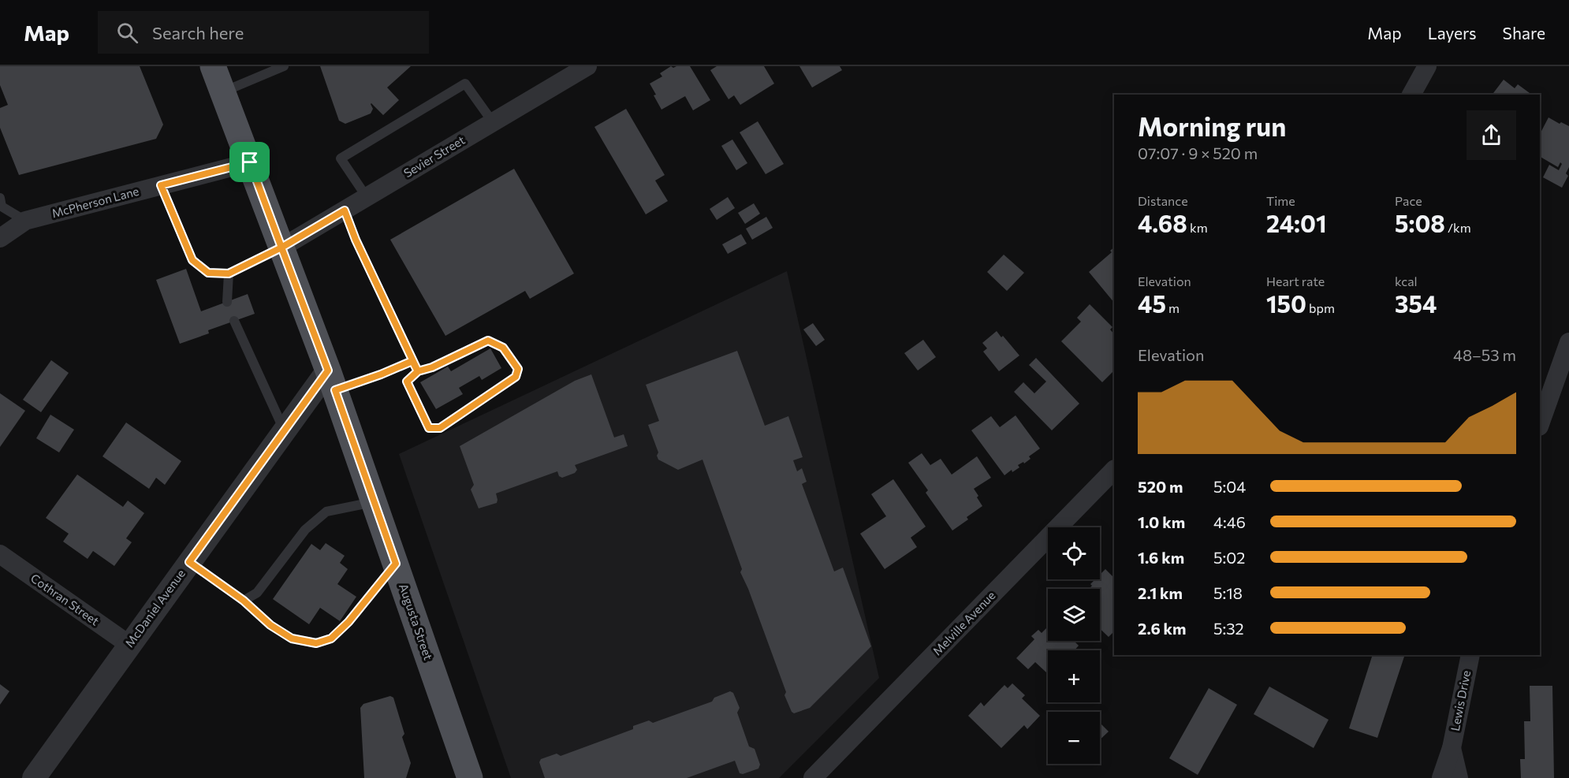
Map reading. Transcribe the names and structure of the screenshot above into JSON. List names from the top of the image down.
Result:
{
  "streets": {
    "main road": ["Augusta Street"],
    "street": [
      "Sevier Street",
      "McPherson Lane",
      "Cothran Street",
      "McDaniel Avenue",
      "Melville Avenue",
      "Lewis Drive"
    ]
  },
  "crossings": [
    ["Sevier Street", "Augusta Street"],
    ["McPherson Lane", "Augusta Street"],
    ["Cothran Street", "McDaniel Avenue"],
    ["McDaniel Avenue", "Augusta Street"]
  ],
  "page": {
    "header": "Map",
    "search": "Search here",
    "nav": ["Map", "Layers", "Share"],
    "heading": ["Morning run", "07:07 · 9 × 520 m"],
    "stats": [
      ["Distance", "4.68 km"],
      ["Time", "24:01"],
      ["Pace", "5:08 /km"],
      ["Elevation", "45 m"],
      ["Heart rate", "150 bpm"],
      ["kcal", "354"]
    ],
    "chart": ["Elevation", "48–53 m"],
    "list": [
      {
        "name": "520 m",
        "note": "5:04"
      },
      {
        "name": "1.0 km",
        "note": "4:46"
      },
      {
        "name": "1.6 km",
        "note": "5:02"
      },
      {
        "name": "2.1 km",
        "note": "5:18"
      },
      {
        "name": "2.6 km",
        "note": "5:32"
      }
    ],
    "map_buttons": ["+", "−"]
  }
}
